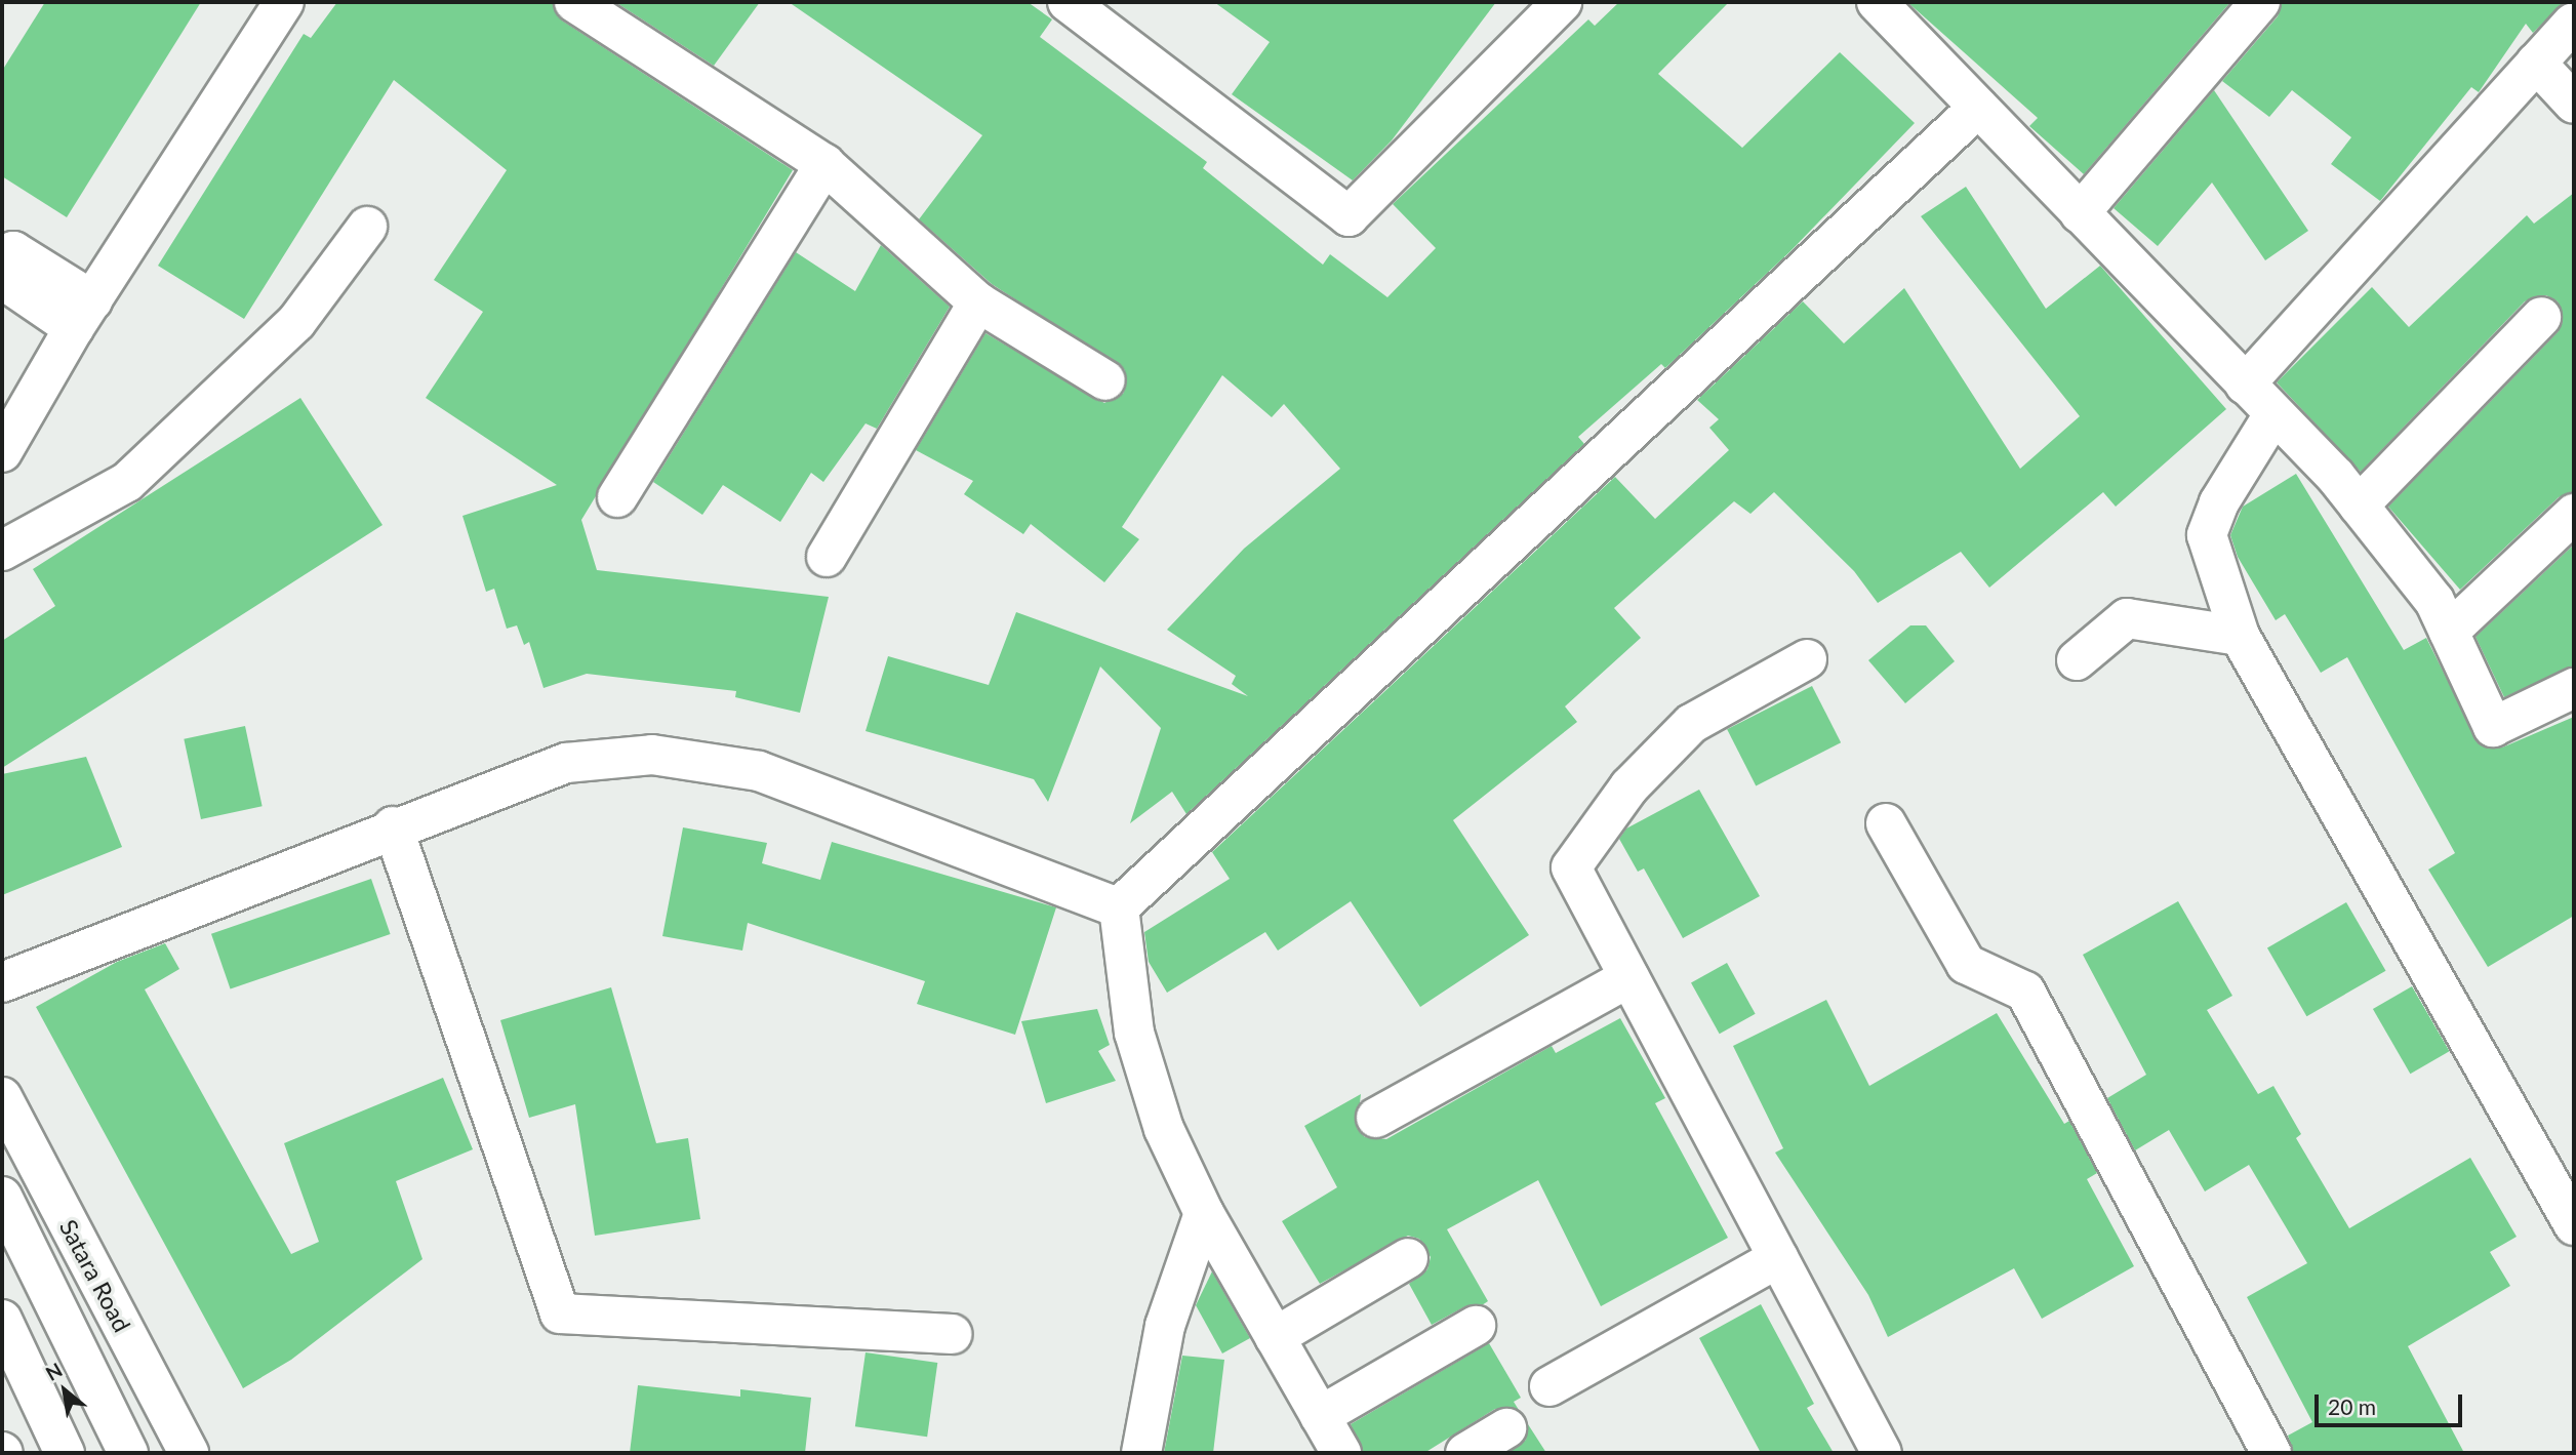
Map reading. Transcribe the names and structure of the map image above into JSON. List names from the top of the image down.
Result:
{
  "streets": {
    "main road": ["Satara Road"]
  },
  "scale_bar": "20 m",
  "north": "top left"
}
